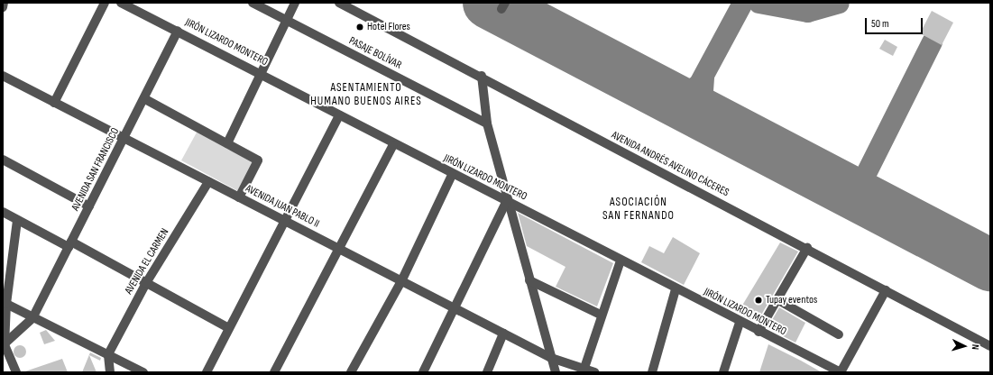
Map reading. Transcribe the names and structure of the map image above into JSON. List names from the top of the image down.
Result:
{
  "streets": {
    "street": [
      "JIRÓN LIZARDO MONTERO",
      "PASAJE BOLÍVAR",
      "AVENIDA ANDRÉS AVELINO CÁCERES",
      "AVENIDA SAN FRANCISCO",
      "AVENIDA JUAN PABLO II",
      "AVENIDA EL CARMEN"
    ]
  },
  "crossings": [
    ["JIRÓN LIZARDO MONTERO", "AVENIDA SAN FRANCISCO"],
    ["AVENIDA SAN FRANCISCO", "AVENIDA JUAN PABLO II"],
    ["AVENIDA JUAN PABLO II", "AVENIDA EL CARMEN"]
  ],
  "districts": ["ASENTAMIENTO HUMANO BUENOS AIRES", "ASOCIACIÓN SAN FERNANDO"],
  "places": ["Hotel Flores", "Tupay eventos"],
  "scale_bar": "50 m",
  "north": "right"
}
